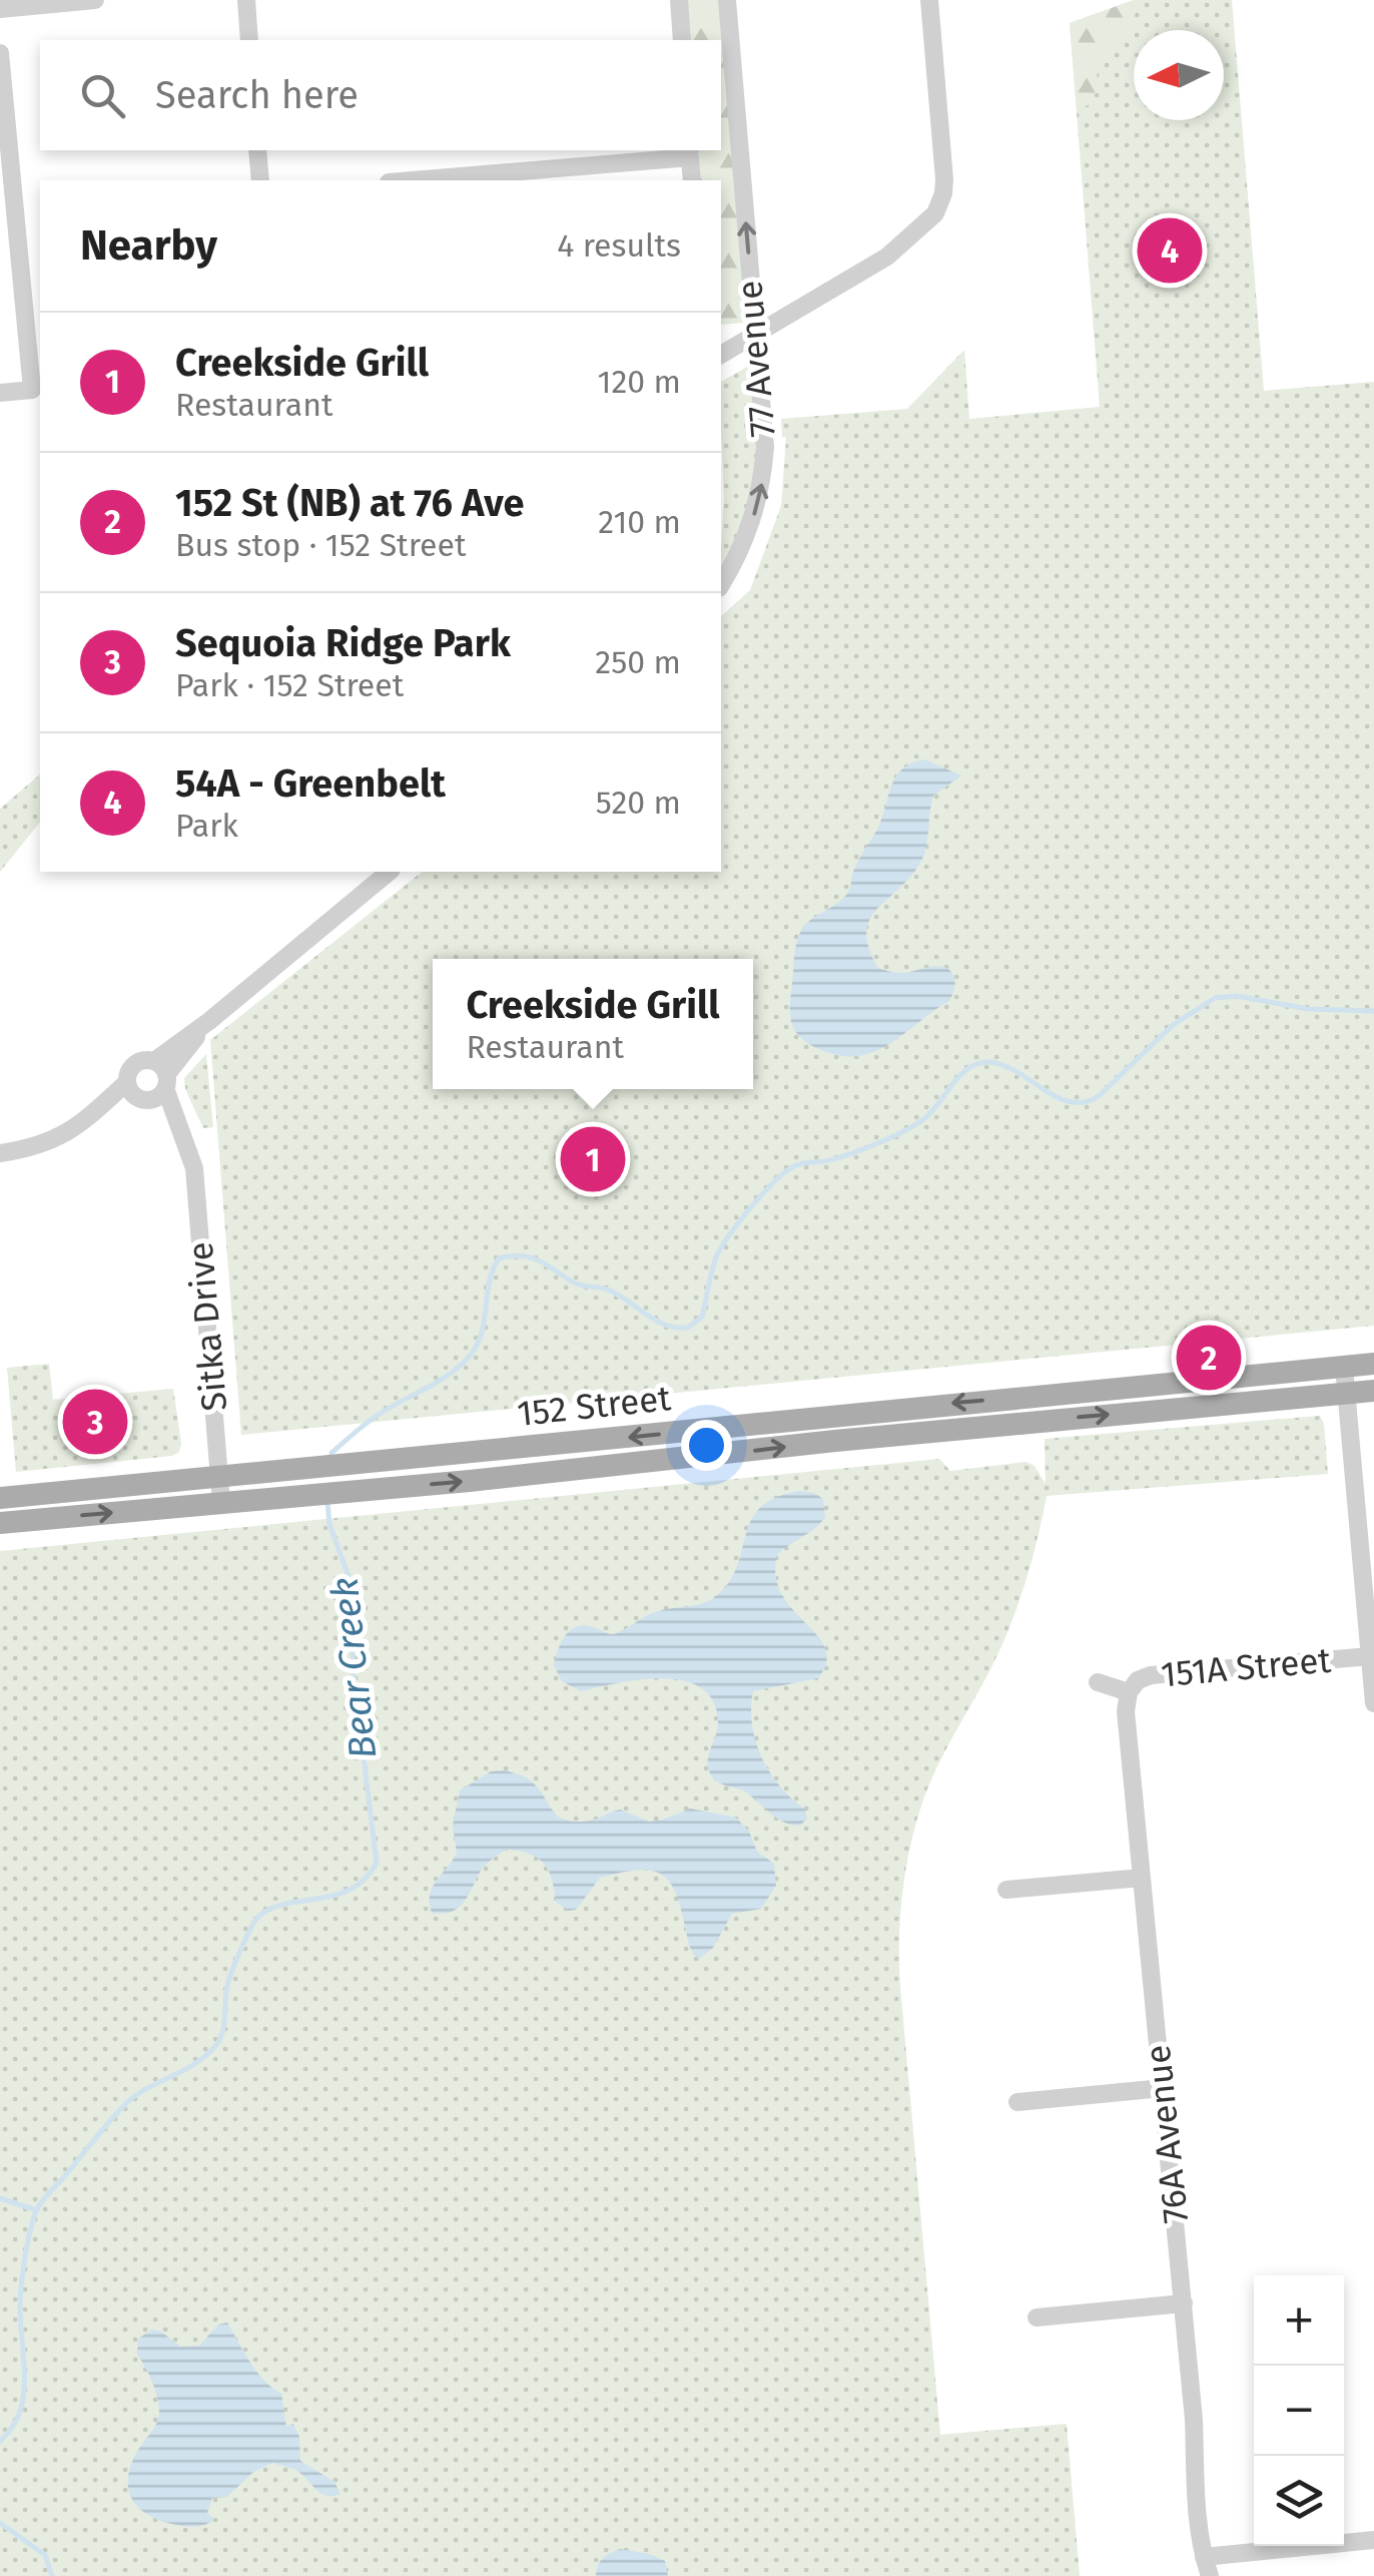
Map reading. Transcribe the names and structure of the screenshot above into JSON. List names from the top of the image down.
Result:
{
  "streets": {
    "main road": ["152 Street"],
    "street": [
      "77 Avenue",
      "Sitka Drive",
      "151A Street",
      "76A Avenue"
    ]
  },
  "crossings": [
    ["Sitka Drive", "152 Street"],
    ["151A Street", "76A Avenue"]
  ],
  "one_way": ["77 Avenue"],
  "water": ["Bear Creek"],
  "north": "left",
  "page": {
    "search": "Search here",
    "heading": ["Nearby", "4 results"],
    "pins": [
      "4",
      "1",
      "2",
      "3"
    ],
    "list": [
      {
        "mark": "1",
        "name": "Creekside Grill",
        "note": "Restaurant",
        "value": "120 m"
      },
      {
        "mark": "2",
        "name": "152 St (NB) at 76 Ave",
        "note": "Bus stop · 152 Street",
        "value": "210 m"
      },
      {
        "mark": "3",
        "name": "Sequoia Ridge Park",
        "note": "Park · 152 Street",
        "value": "250 m"
      },
      {
        "mark": "4",
        "name": "54A - Greenbelt",
        "note": "Park",
        "value": "520 m"
      }
    ],
    "popup": ["Creekside Grill", "Restaurant"],
    "map_buttons": ["+", "−"]
  }
}
